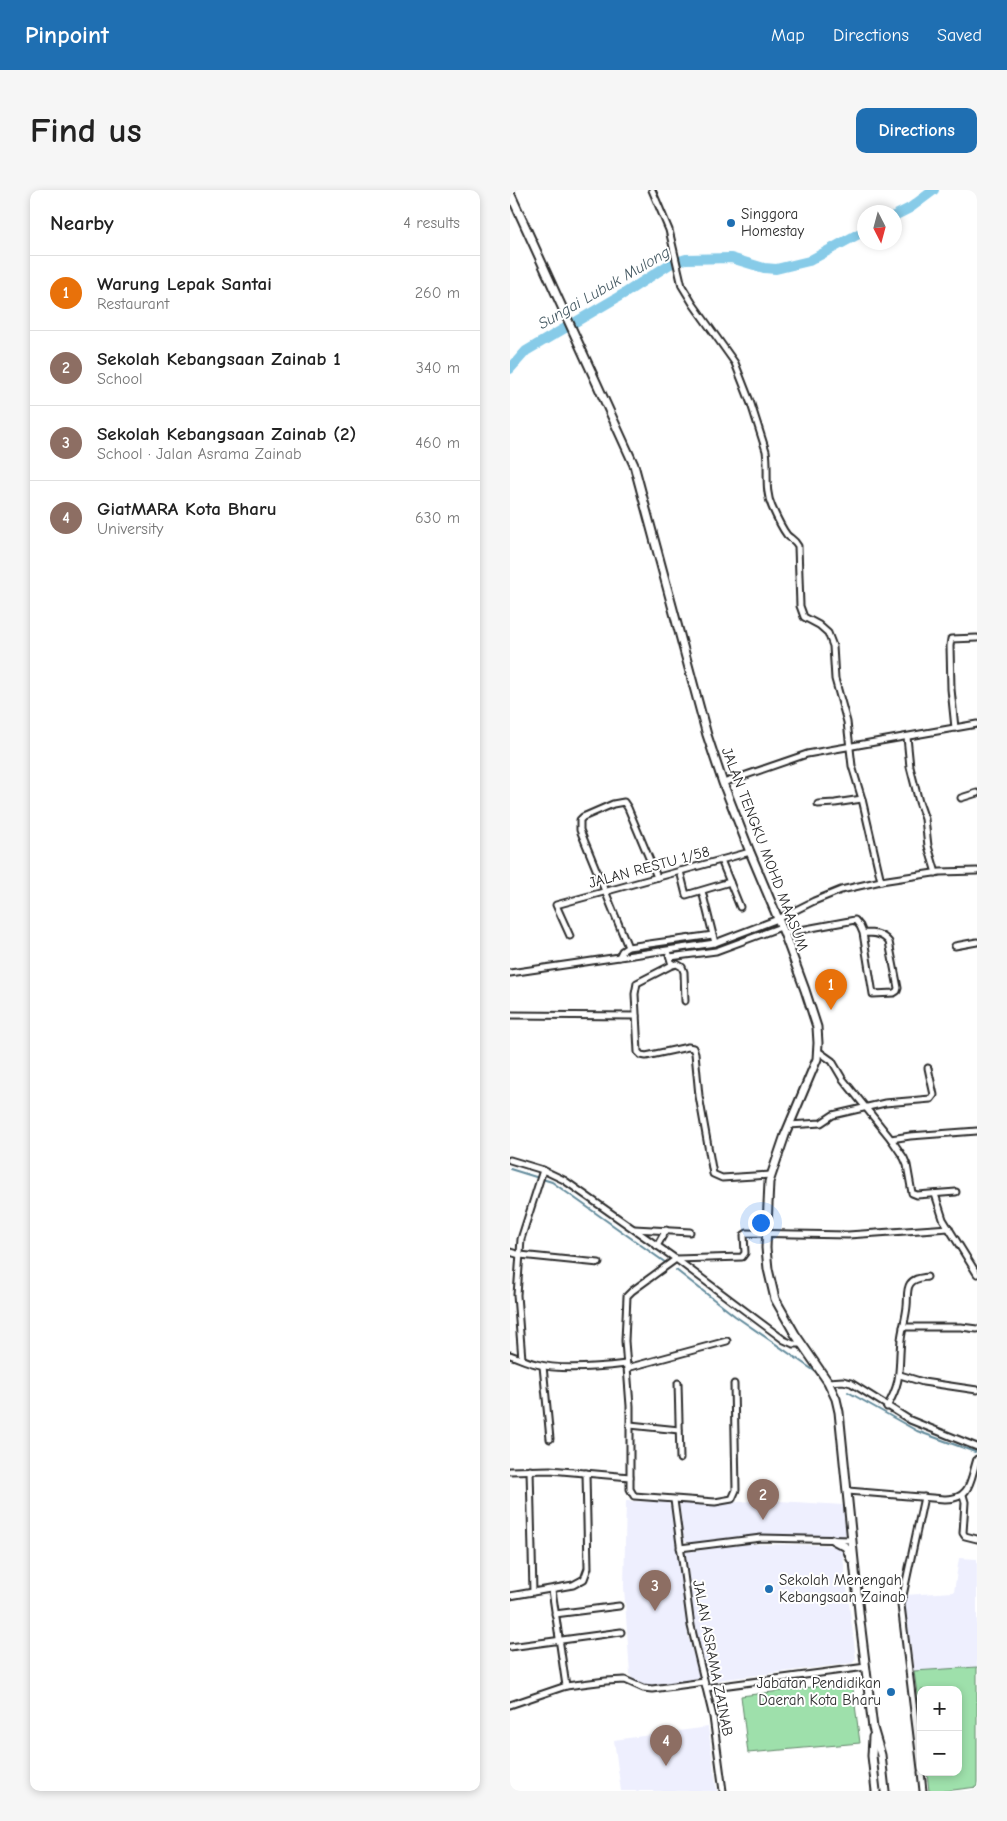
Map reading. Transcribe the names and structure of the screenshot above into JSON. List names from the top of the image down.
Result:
{
  "streets": {
    "main road": ["JALAN TENGKU MOHD MAASUM"],
    "street": ["JALAN RESTU 1/58", "JALAN ASRAMA ZAINAB"]
  },
  "crossings": [
    ["JALAN TENGKU MOHD MAASUM", "JALAN RESTU 1/58"]
  ],
  "water": ["Sungai Lubuk Mulong"],
  "places": ["Singgora Homestay", "Sekolah Menengah Kebangsaan Zainab", "Jabatan Pendidikan Daerah Kota Bharu"],
  "north": "bottom",
  "page": {
    "header": "Pinpoint",
    "nav": ["Map", "Directions", "Saved"],
    "buttons": "Directions",
    "title": "Find us",
    "heading": ["Nearby", "4 results"],
    "list": [
      {
        "mark": "1",
        "name": "Warung Lepak Santai",
        "note": "Restaurant",
        "value": "260 m"
      },
      {
        "mark": "2",
        "name": "Sekolah Kebangsaan Zainab 1",
        "note": "School",
        "value": "340 m"
      },
      {
        "mark": "3",
        "name": "Sekolah Kebangsaan Zainab (2)",
        "note": "School · Jalan Asrama Zainab",
        "value": "460 m"
      },
      {
        "mark": "4",
        "name": "GiatMARA Kota Bharu",
        "note": "University",
        "value": "630 m"
      }
    ],
    "pins": [
      "1",
      "2",
      "3",
      "4"
    ],
    "map_buttons": ["+", "−"]
  }
}
